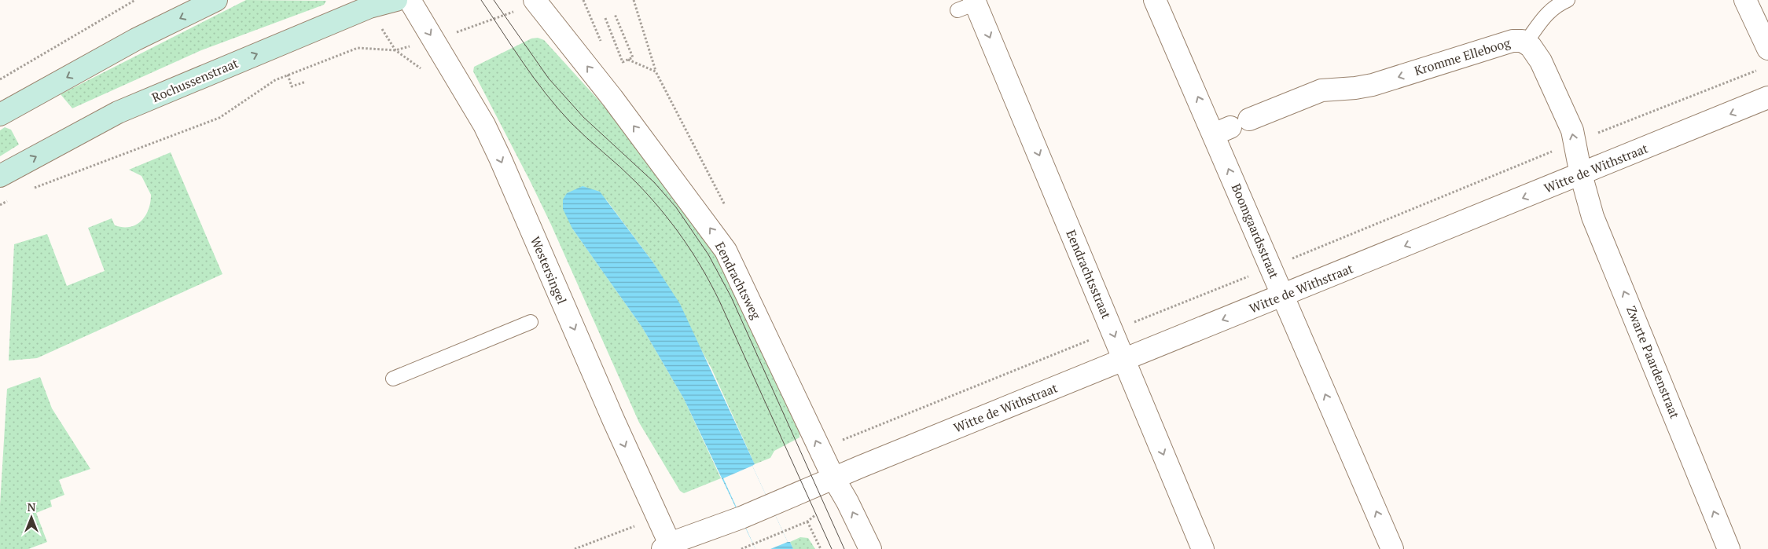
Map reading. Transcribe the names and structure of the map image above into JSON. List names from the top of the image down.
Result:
{
  "streets": {
    "main road": ["Rochussenstraat"],
    "street": [
      "Kromme Elleboog",
      "Witte de Withstraat",
      "Boomgaardsstraat",
      "Westersingel",
      "Eendrachtsstraat",
      "Eendrachtsweg",
      "Zwarte Paardenstraat"
    ]
  },
  "crossings": [
    ["Kromme Elleboog", "Witte de Withstraat"],
    ["Kromme Elleboog", "Boomgaardsstraat"],
    ["Kromme Elleboog", "Zwarte Paardenstraat"],
    ["Witte de Withstraat", "Boomgaardsstraat"],
    ["Witte de Withstraat", "Westersingel"],
    ["Witte de Withstraat", "Eendrachtsstraat"],
    ["Witte de Withstraat", "Eendrachtsweg"],
    ["Witte de Withstraat", "Zwarte Paardenstraat"]
  ],
  "one_way": [
    "Kromme Elleboog",
    "Witte de Withstraat",
    "Boomgaardsstraat",
    "Westersingel",
    "Eendrachtsstraat",
    "Eendrachtsweg",
    "Zwarte Paardenstraat"
  ],
  "north": "top"
}
